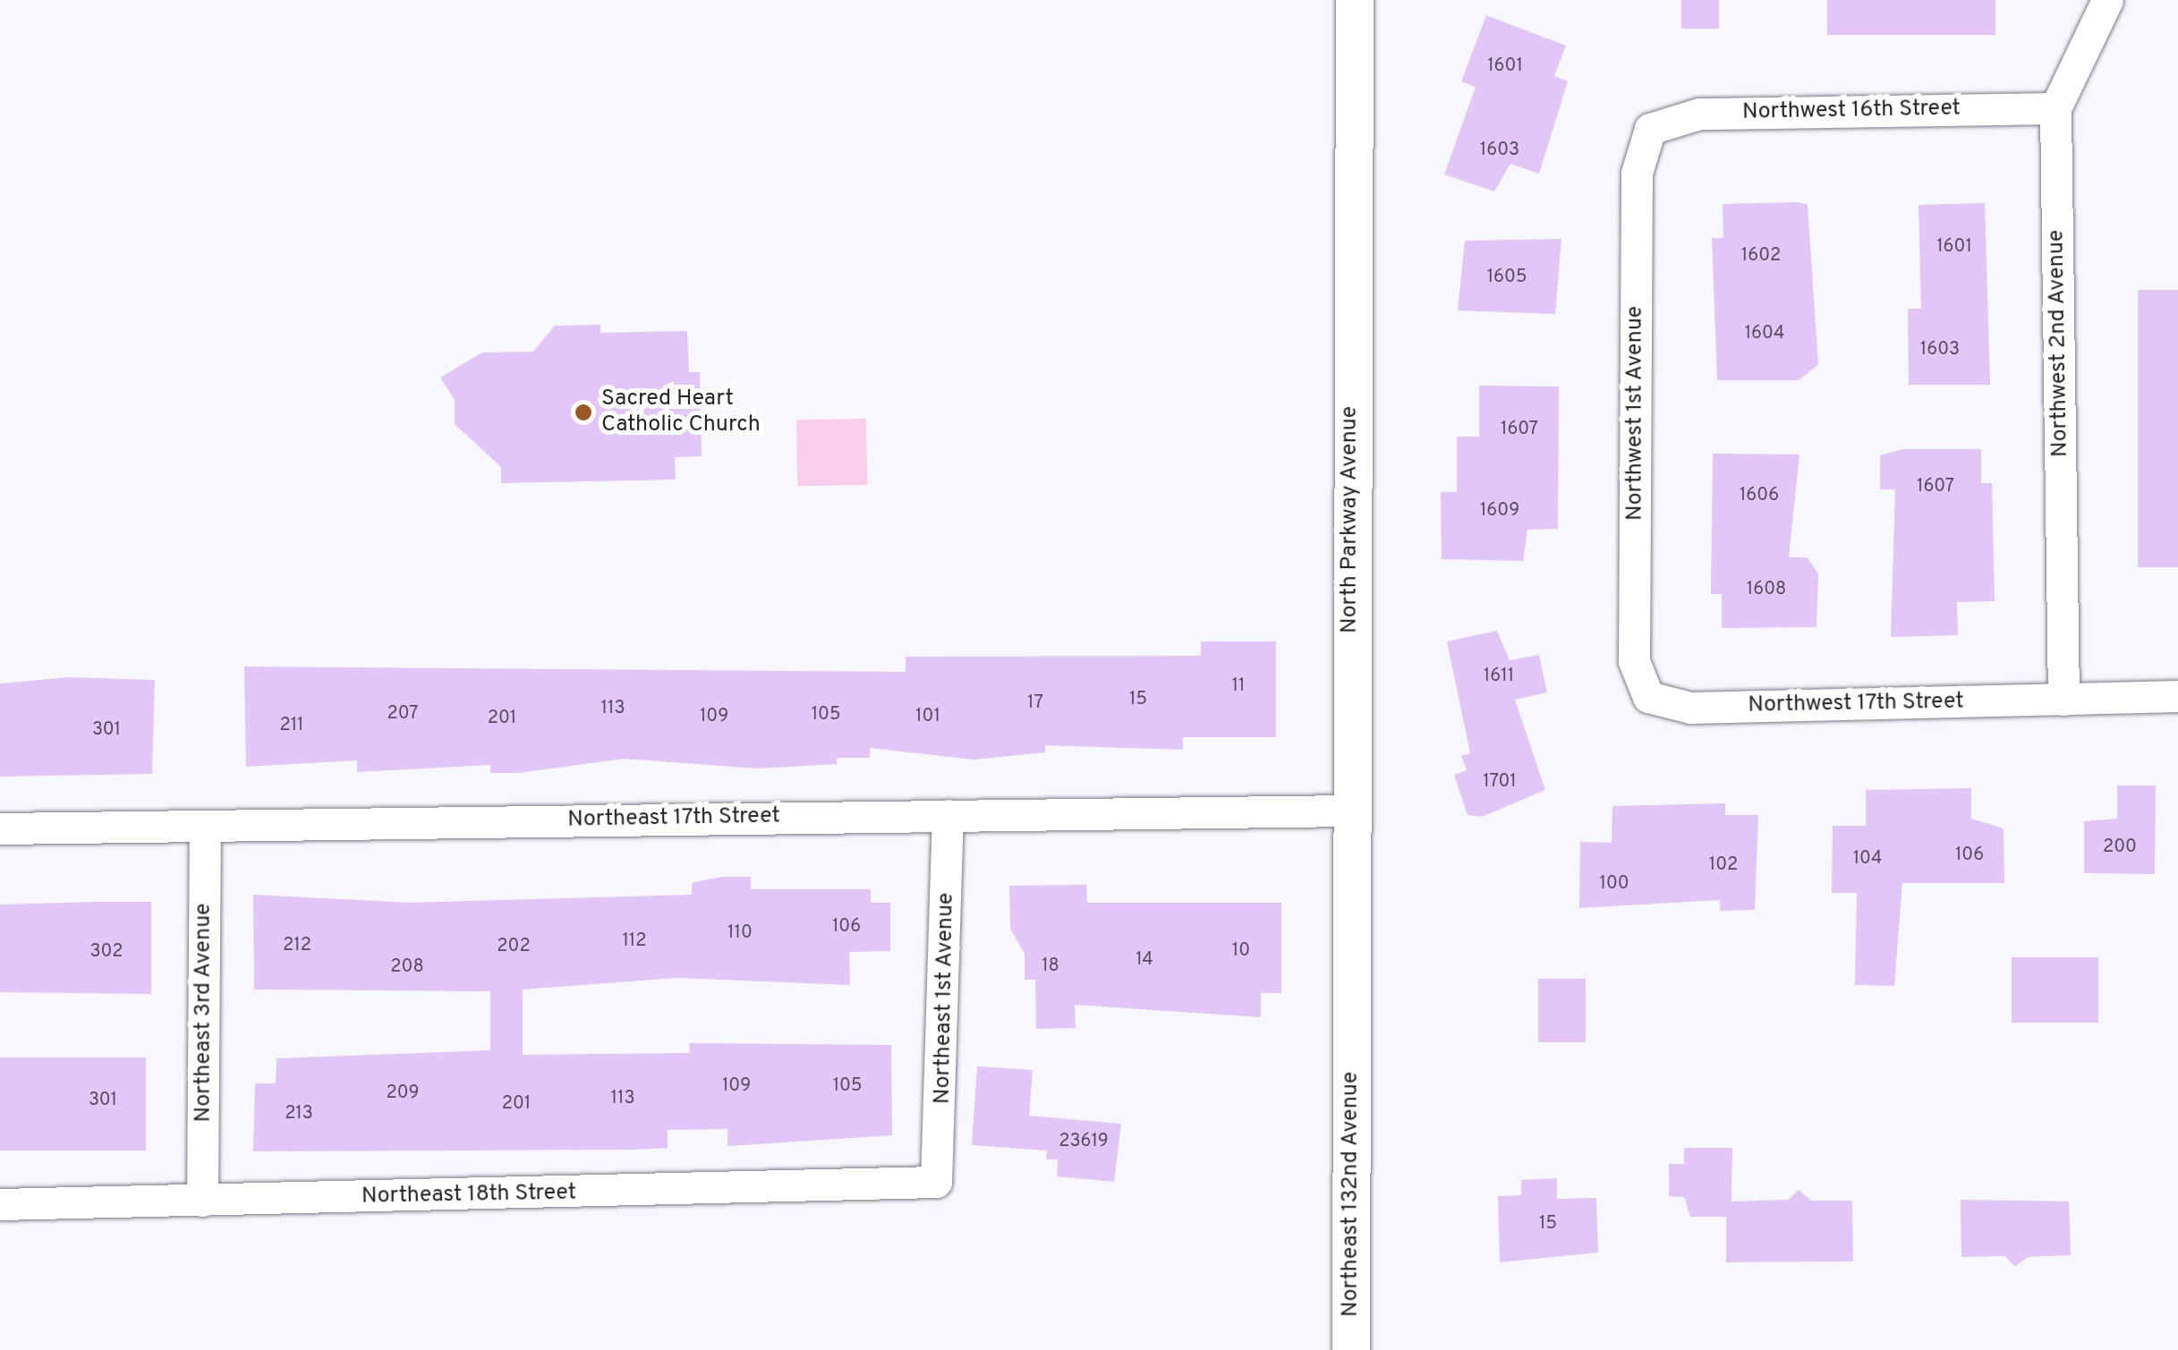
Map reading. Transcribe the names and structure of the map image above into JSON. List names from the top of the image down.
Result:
{
  "streets": {
    "street": [
      "Northwest 16th Street",
      "Northwest 2nd Avenue",
      "Northwest 1st Avenue",
      "North Parkway Avenue",
      "Northwest 17th Street",
      "Northeast 17th Street",
      "Northeast 1st Avenue",
      "Northeast 3rd Avenue",
      "Northeast 132nd Avenue",
      "Northeast 18th Street"
    ]
  },
  "crossings": [
    ["Northwest 16th Street", "Northwest 2nd Avenue"],
    ["Northwest 16th Street", "Northwest 1st Avenue"],
    ["Northwest 2nd Avenue", "Northwest 17th Street"],
    ["Northwest 1st Avenue", "Northwest 17th Street"],
    ["North Parkway Avenue", "Northeast 17th Street"],
    ["North Parkway Avenue", "Northeast 132nd Avenue"],
    ["Northeast 17th Street", "Northeast 1st Avenue"],
    ["Northeast 17th Street", "Northeast 3rd Avenue"],
    ["Northeast 1st Avenue", "Northeast 18th Street"],
    ["Northeast 3rd Avenue", "Northeast 18th Street"]
  ],
  "places": ["Sacred Heart Catholic Church"],
  "house_numbers": [
    "1601",
    "1603",
    "1601",
    "1602",
    "1605",
    "1604",
    "1603",
    "1607",
    "1607",
    "1606",
    "1609",
    "1608",
    "1611",
    "11",
    "15",
    "17",
    "113",
    "207",
    "105",
    "109",
    "101",
    "201",
    "211",
    "301",
    "1701",
    "200",
    "106",
    "104",
    "102",
    "100",
    "106",
    "110",
    "112",
    "212",
    "202",
    "10",
    "302",
    "14",
    "18",
    "208",
    "109",
    "105",
    "209",
    "113",
    "301",
    "201",
    "213",
    "23619",
    "15"
  ]
}
